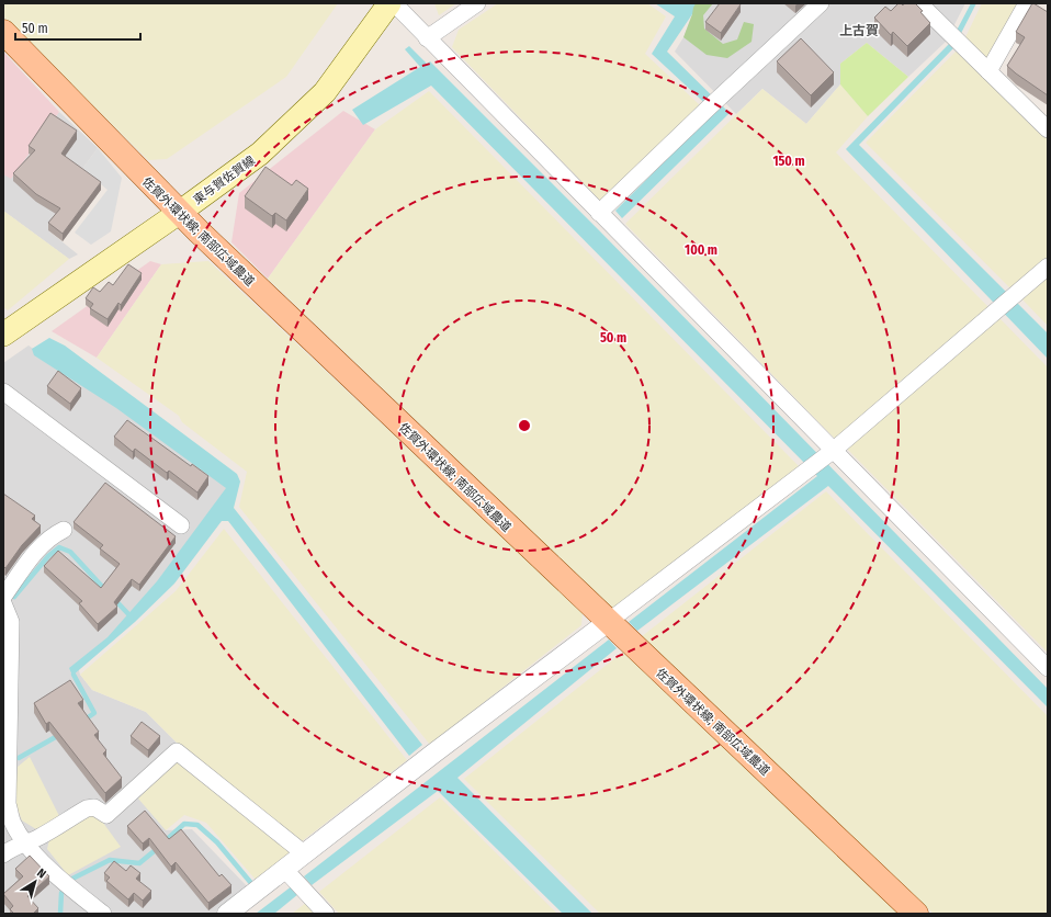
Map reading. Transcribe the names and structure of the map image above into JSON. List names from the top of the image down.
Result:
{
  "streets": {
    "main road": ["東与賀佐賀線", "佐賀外環状線; 南部広域農道"]
  },
  "crossings": [
    ["東与賀佐賀線", "佐賀外環状線; 南部広域農道"]
  ],
  "districts": ["上古賀"],
  "scale_bar": "50 m",
  "north": "top right",
  "rings": ["150 m", "100 m", "50 m"]
}
